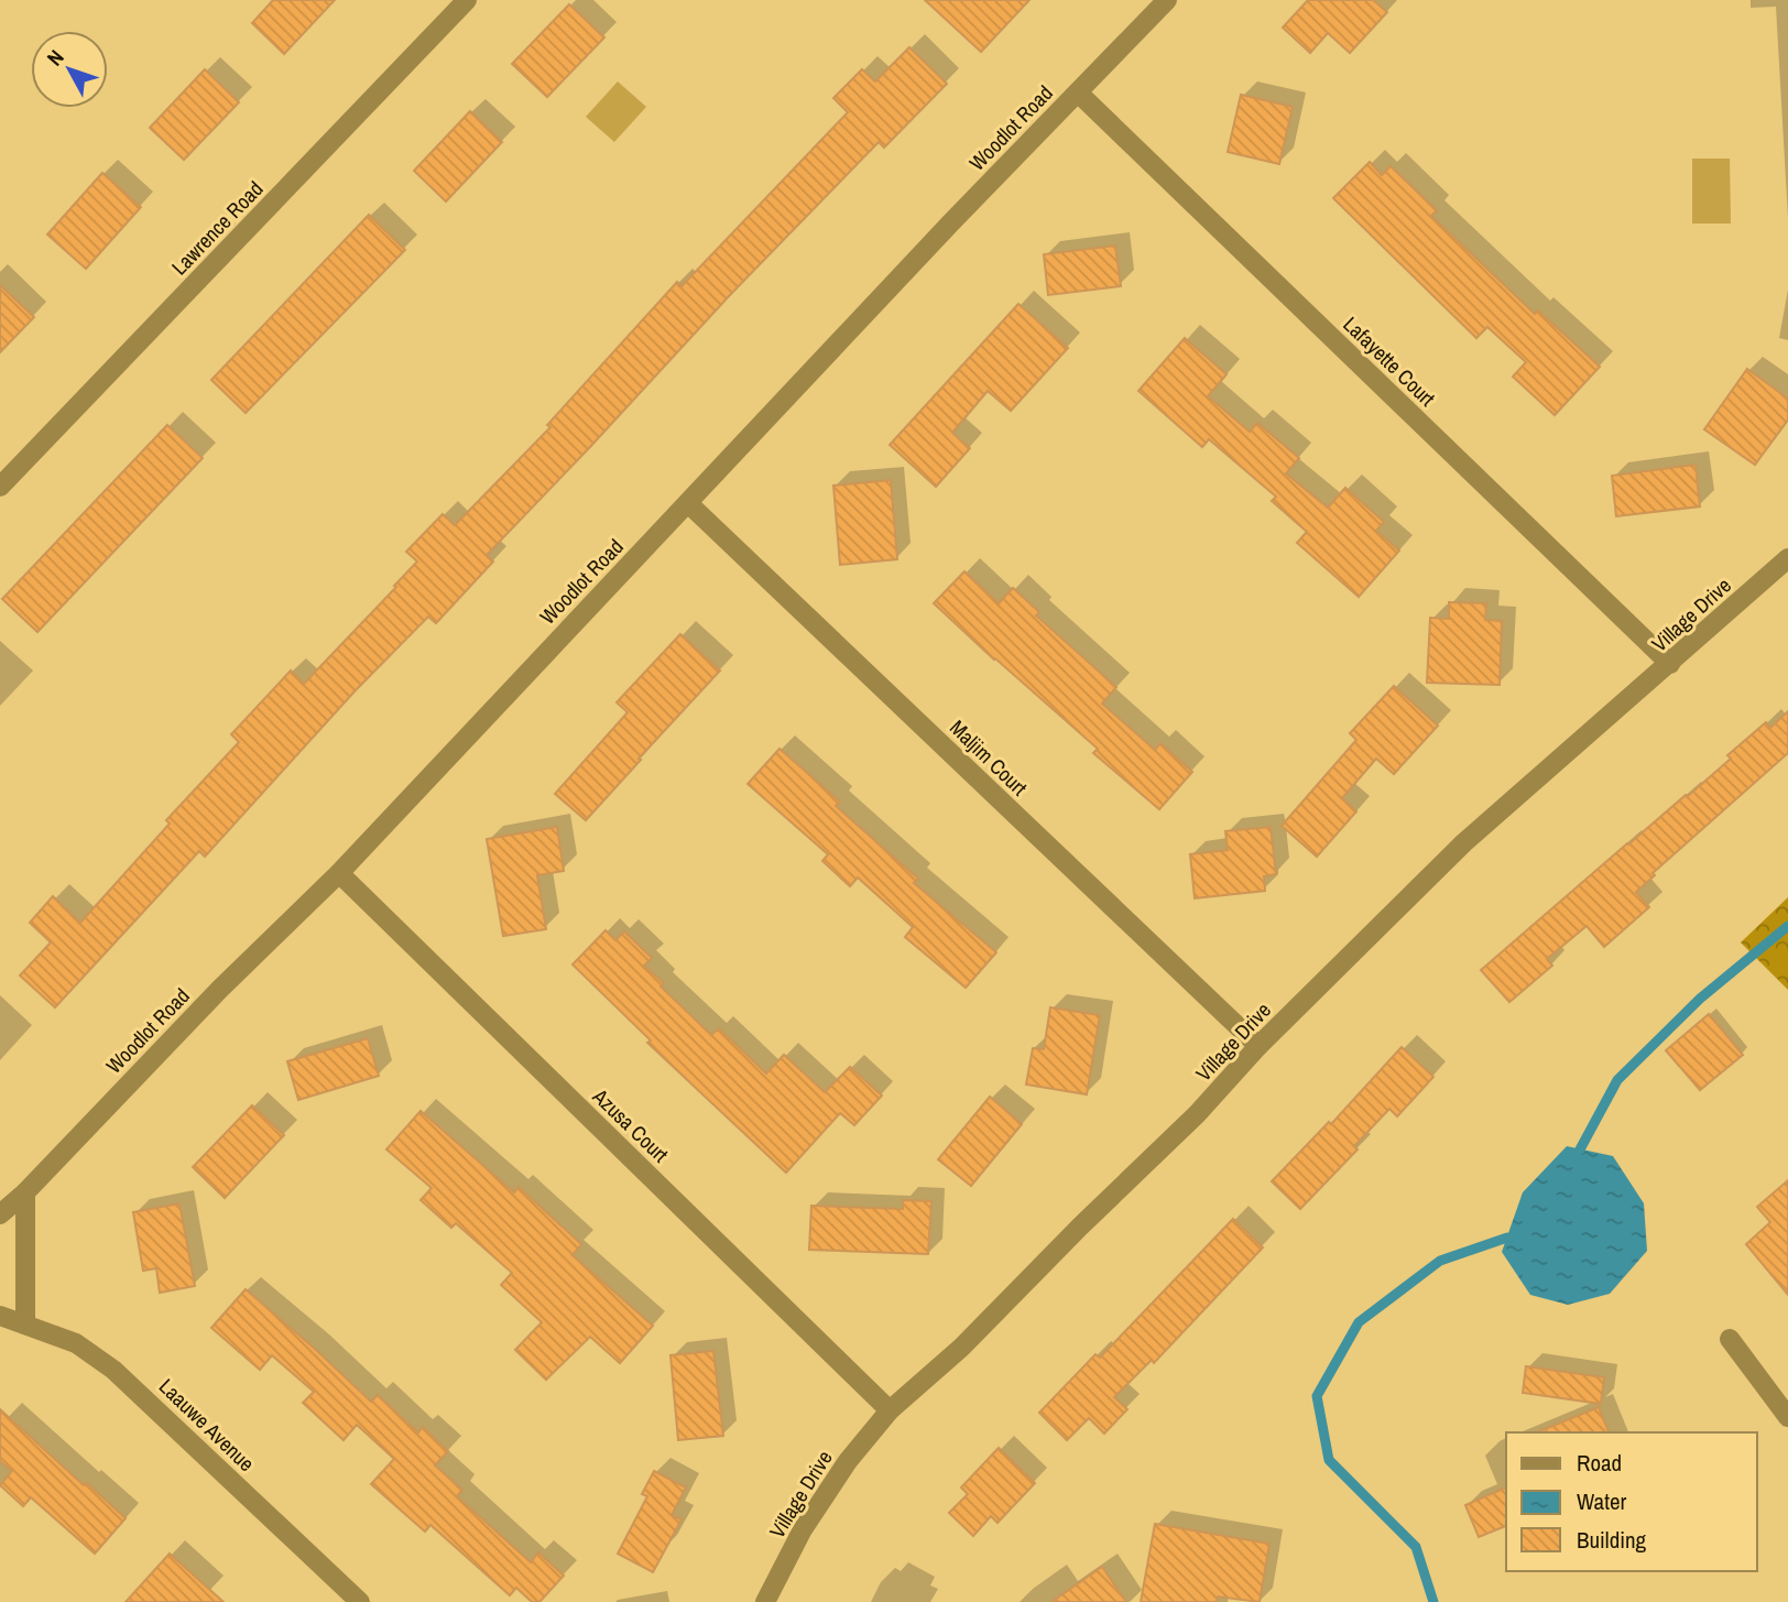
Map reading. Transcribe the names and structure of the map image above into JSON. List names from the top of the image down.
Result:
{
  "streets": {
    "street": [
      "Woodlot Road",
      "Lawrence Road",
      "Lafayette Court",
      "Village Drive",
      "Maljim Court",
      "Azusa Court",
      "Laauwe Avenue"
    ]
  },
  "crossings": [
    ["Woodlot Road", "Lafayette Court"],
    ["Woodlot Road", "Maljim Court"],
    ["Woodlot Road", "Azusa Court"],
    ["Lafayette Court", "Village Drive"],
    ["Village Drive", "Maljim Court"],
    ["Village Drive", "Azusa Court"]
  ],
  "legend": ["Road", "Water", "Building"],
  "north": "top left"
}
